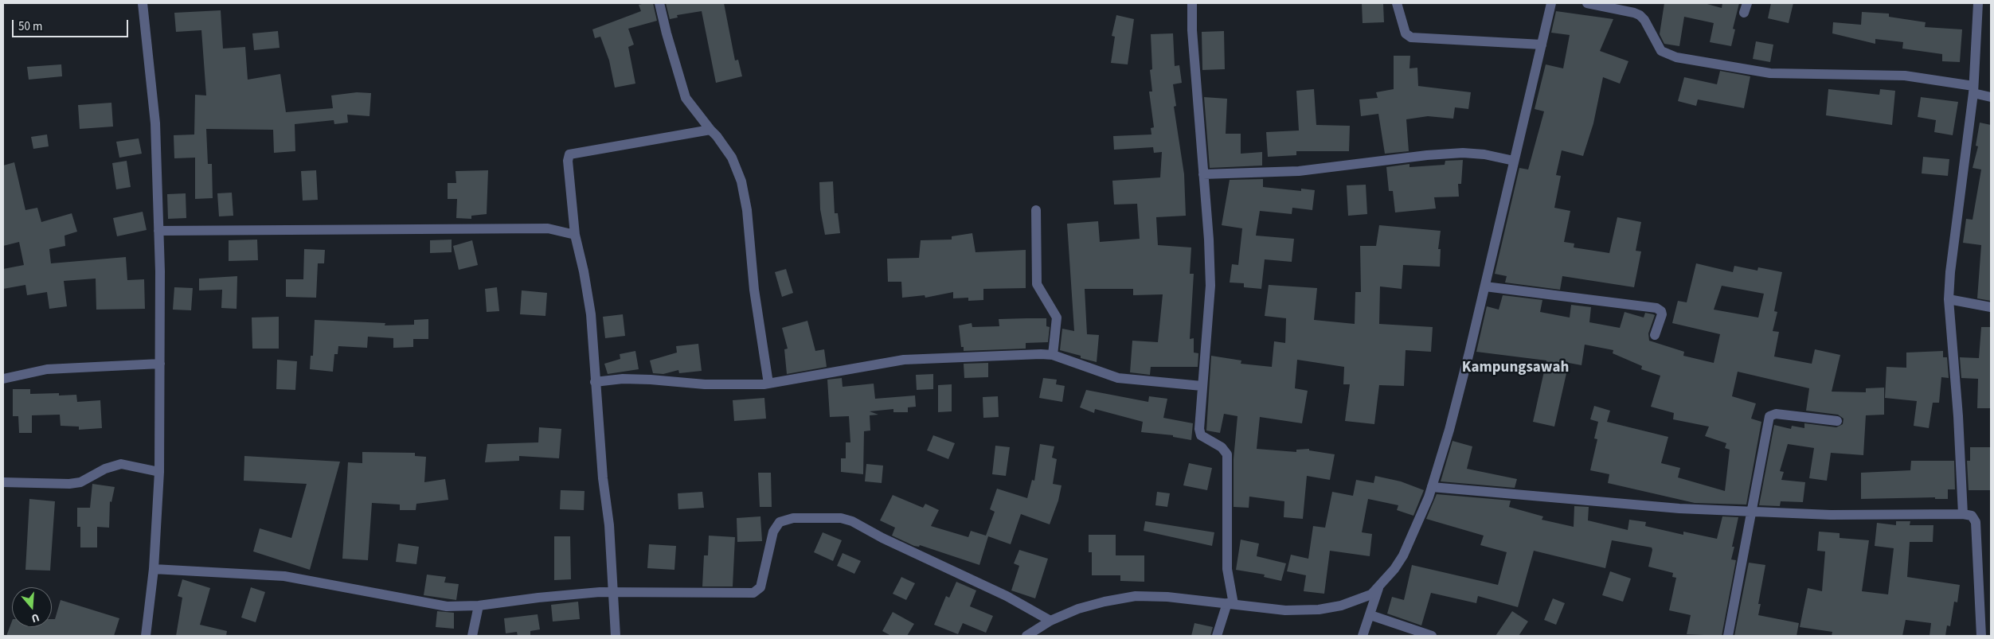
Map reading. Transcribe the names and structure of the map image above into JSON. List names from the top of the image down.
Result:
{
  "districts": ["Kampungsawah"],
  "scale_bar": "50 m",
  "north": "bottom"
}
